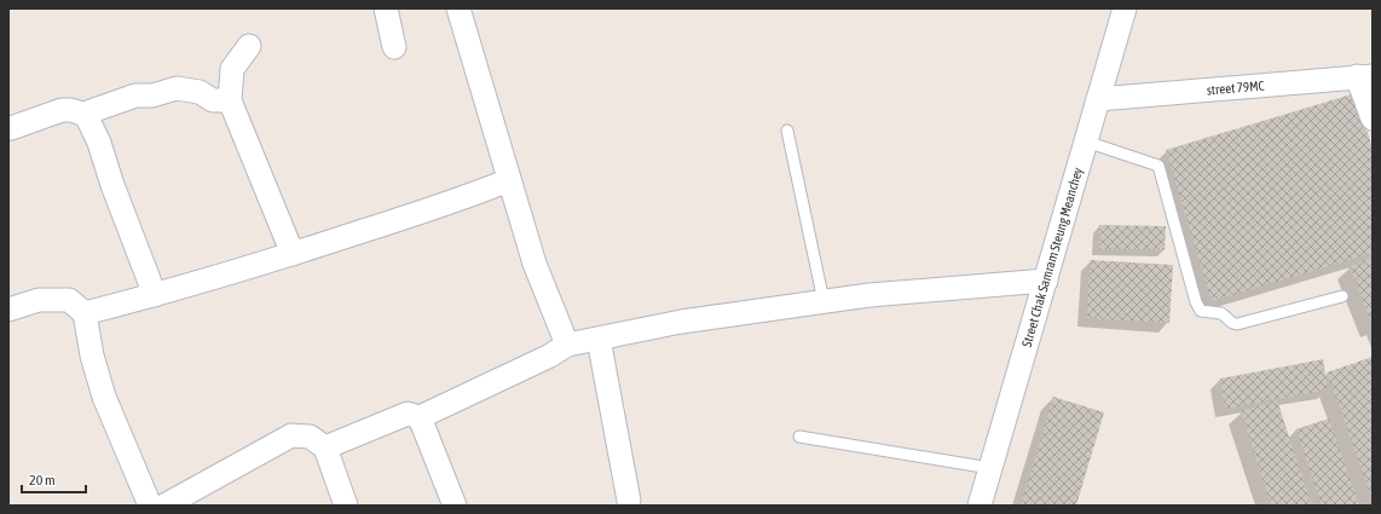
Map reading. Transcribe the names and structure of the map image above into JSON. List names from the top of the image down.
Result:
{
  "streets": {
    "street": ["street 79MC", "Street Chak Samram Steung Meanchey"]
  },
  "crossings": [
    ["street 79MC", "Street Chak Samram Steung Meanchey"]
  ],
  "scale_bar": "20 m"
}
